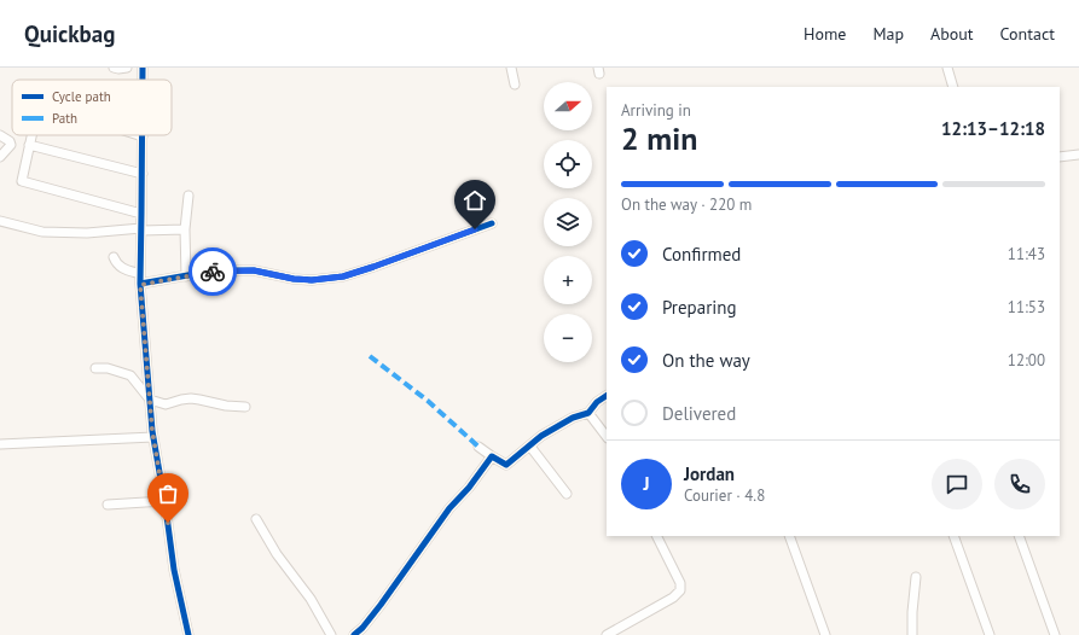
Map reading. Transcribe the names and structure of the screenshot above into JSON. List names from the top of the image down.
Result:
{
  "legend": ["Cycle path", "Path"],
  "north": "right",
  "page": {
    "header": "Quickbag",
    "nav": [
      "Home",
      "Map",
      "About",
      "Contact"
    ],
    "map_buttons": ["+", "−"],
    "heading": ["2 min", "Arriving in", "12:13–12:18"],
    "panel": ["Jordan", "Courier · 4.8"],
    "bar": "On the way · 220 m",
    "list": [
      ["Confirmed", "11:43"],
      ["Preparing", "11:53"],
      ["On the way", "12:00"],
      "Delivered"
    ],
    "round": "J"
  }
}
